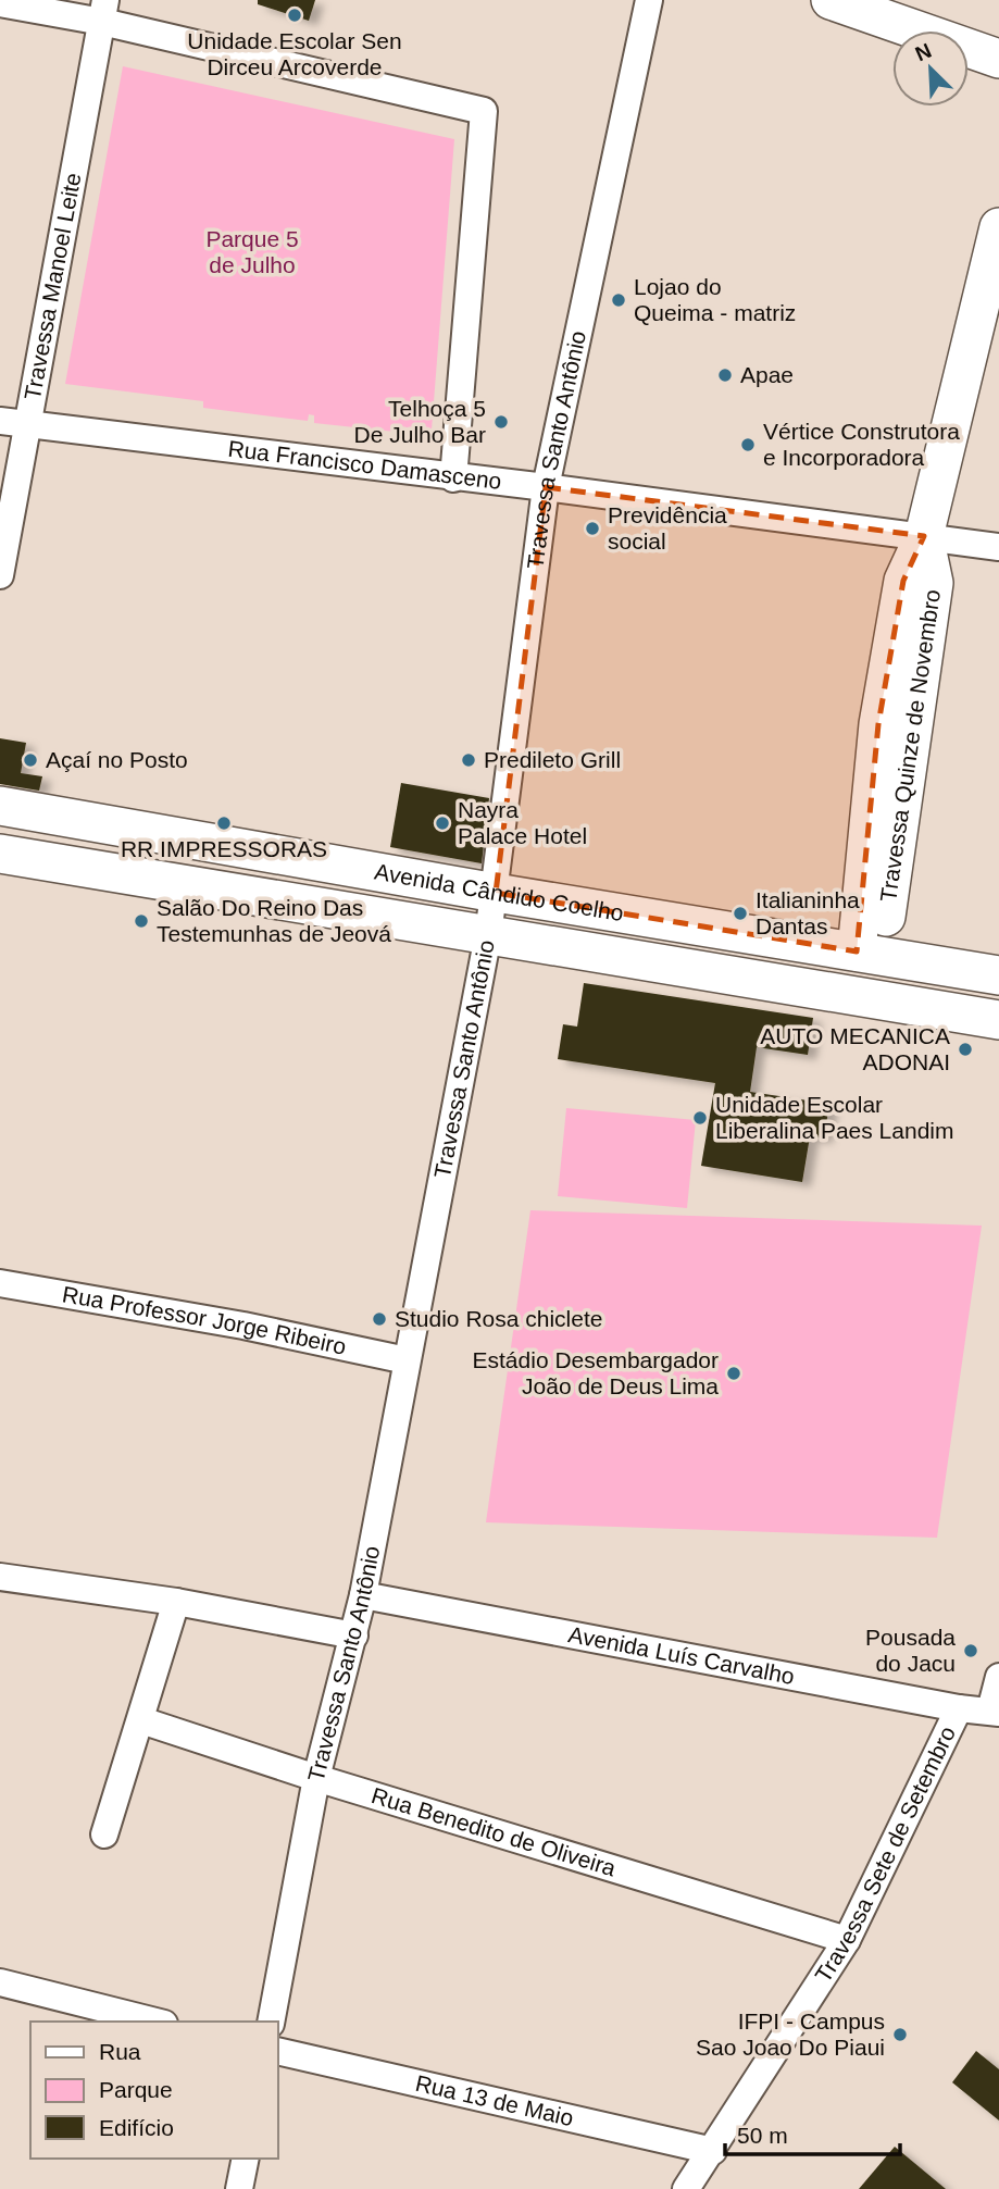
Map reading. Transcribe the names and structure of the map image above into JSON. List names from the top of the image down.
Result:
{
  "streets": {
    "main road": ["Travessa Quinze de Novembro", "Avenida Cândido Coelho"],
    "street": [
      "Travessa Manoel Leite",
      "Travessa Santo Antônio",
      "Rua Francisco Damasceno",
      "Rua Professor Jorge Ribeiro",
      "Avenida Luís Carvalho",
      "Rua Benedito de Oliveira",
      "Travessa Sete de Setembro",
      "Rua 13 de Maio"
    ]
  },
  "crossings": [
    ["Travessa Manoel Leite", "Rua Francisco Damasceno"],
    ["Travessa Santo Antônio", "Rua Francisco Damasceno"],
    ["Travessa Santo Antônio", "Avenida Cândido Coelho"],
    ["Travessa Santo Antônio", "Rua Professor Jorge Ribeiro"],
    ["Travessa Santo Antônio", "Avenida Luís Carvalho"],
    ["Travessa Santo Antônio", "Rua Benedito de Oliveira"],
    ["Rua Francisco Damasceno", "Travessa Quinze de Novembro"],
    ["Travessa Quinze de Novembro", "Avenida Cândido Coelho"],
    ["Avenida Luís Carvalho", "Travessa Sete de Setembro"],
    ["Rua Benedito de Oliveira", "Travessa Sete de Setembro"],
    ["Travessa Sete de Setembro", "Rua 13 de Maio"]
  ],
  "parks": ["Parque 5 de Julho"],
  "places": [
    "Unidade Escolar Sen Dirceu Arcoverde",
    "Lojao do Queima - matriz",
    "Apae",
    "Telhoça 5 De Julho Bar",
    "Vértice Construtora e Incorporadora",
    "Previdência social",
    "Açaí no Posto",
    "Predileto Grill",
    "RR IMPRESSORAS",
    "Nayra Palace Hotel",
    "Italianinha Dantas",
    "Salão Do Reino Das Testemunhas de Jeová",
    "AUTO MECANICA ADONAI",
    "Unidade Escolar Liberalina Paes Landim",
    "Studio Rosa chiclete",
    "Estádio Desembargador João de Deus Lima",
    "Pousada do Jacu",
    "IFPI - Campus Sao Joao Do Piaui"
  ],
  "legend": ["Rua", "Parque", "Edifício"],
  "scale_bar": "50 m",
  "north": "top left"
}
